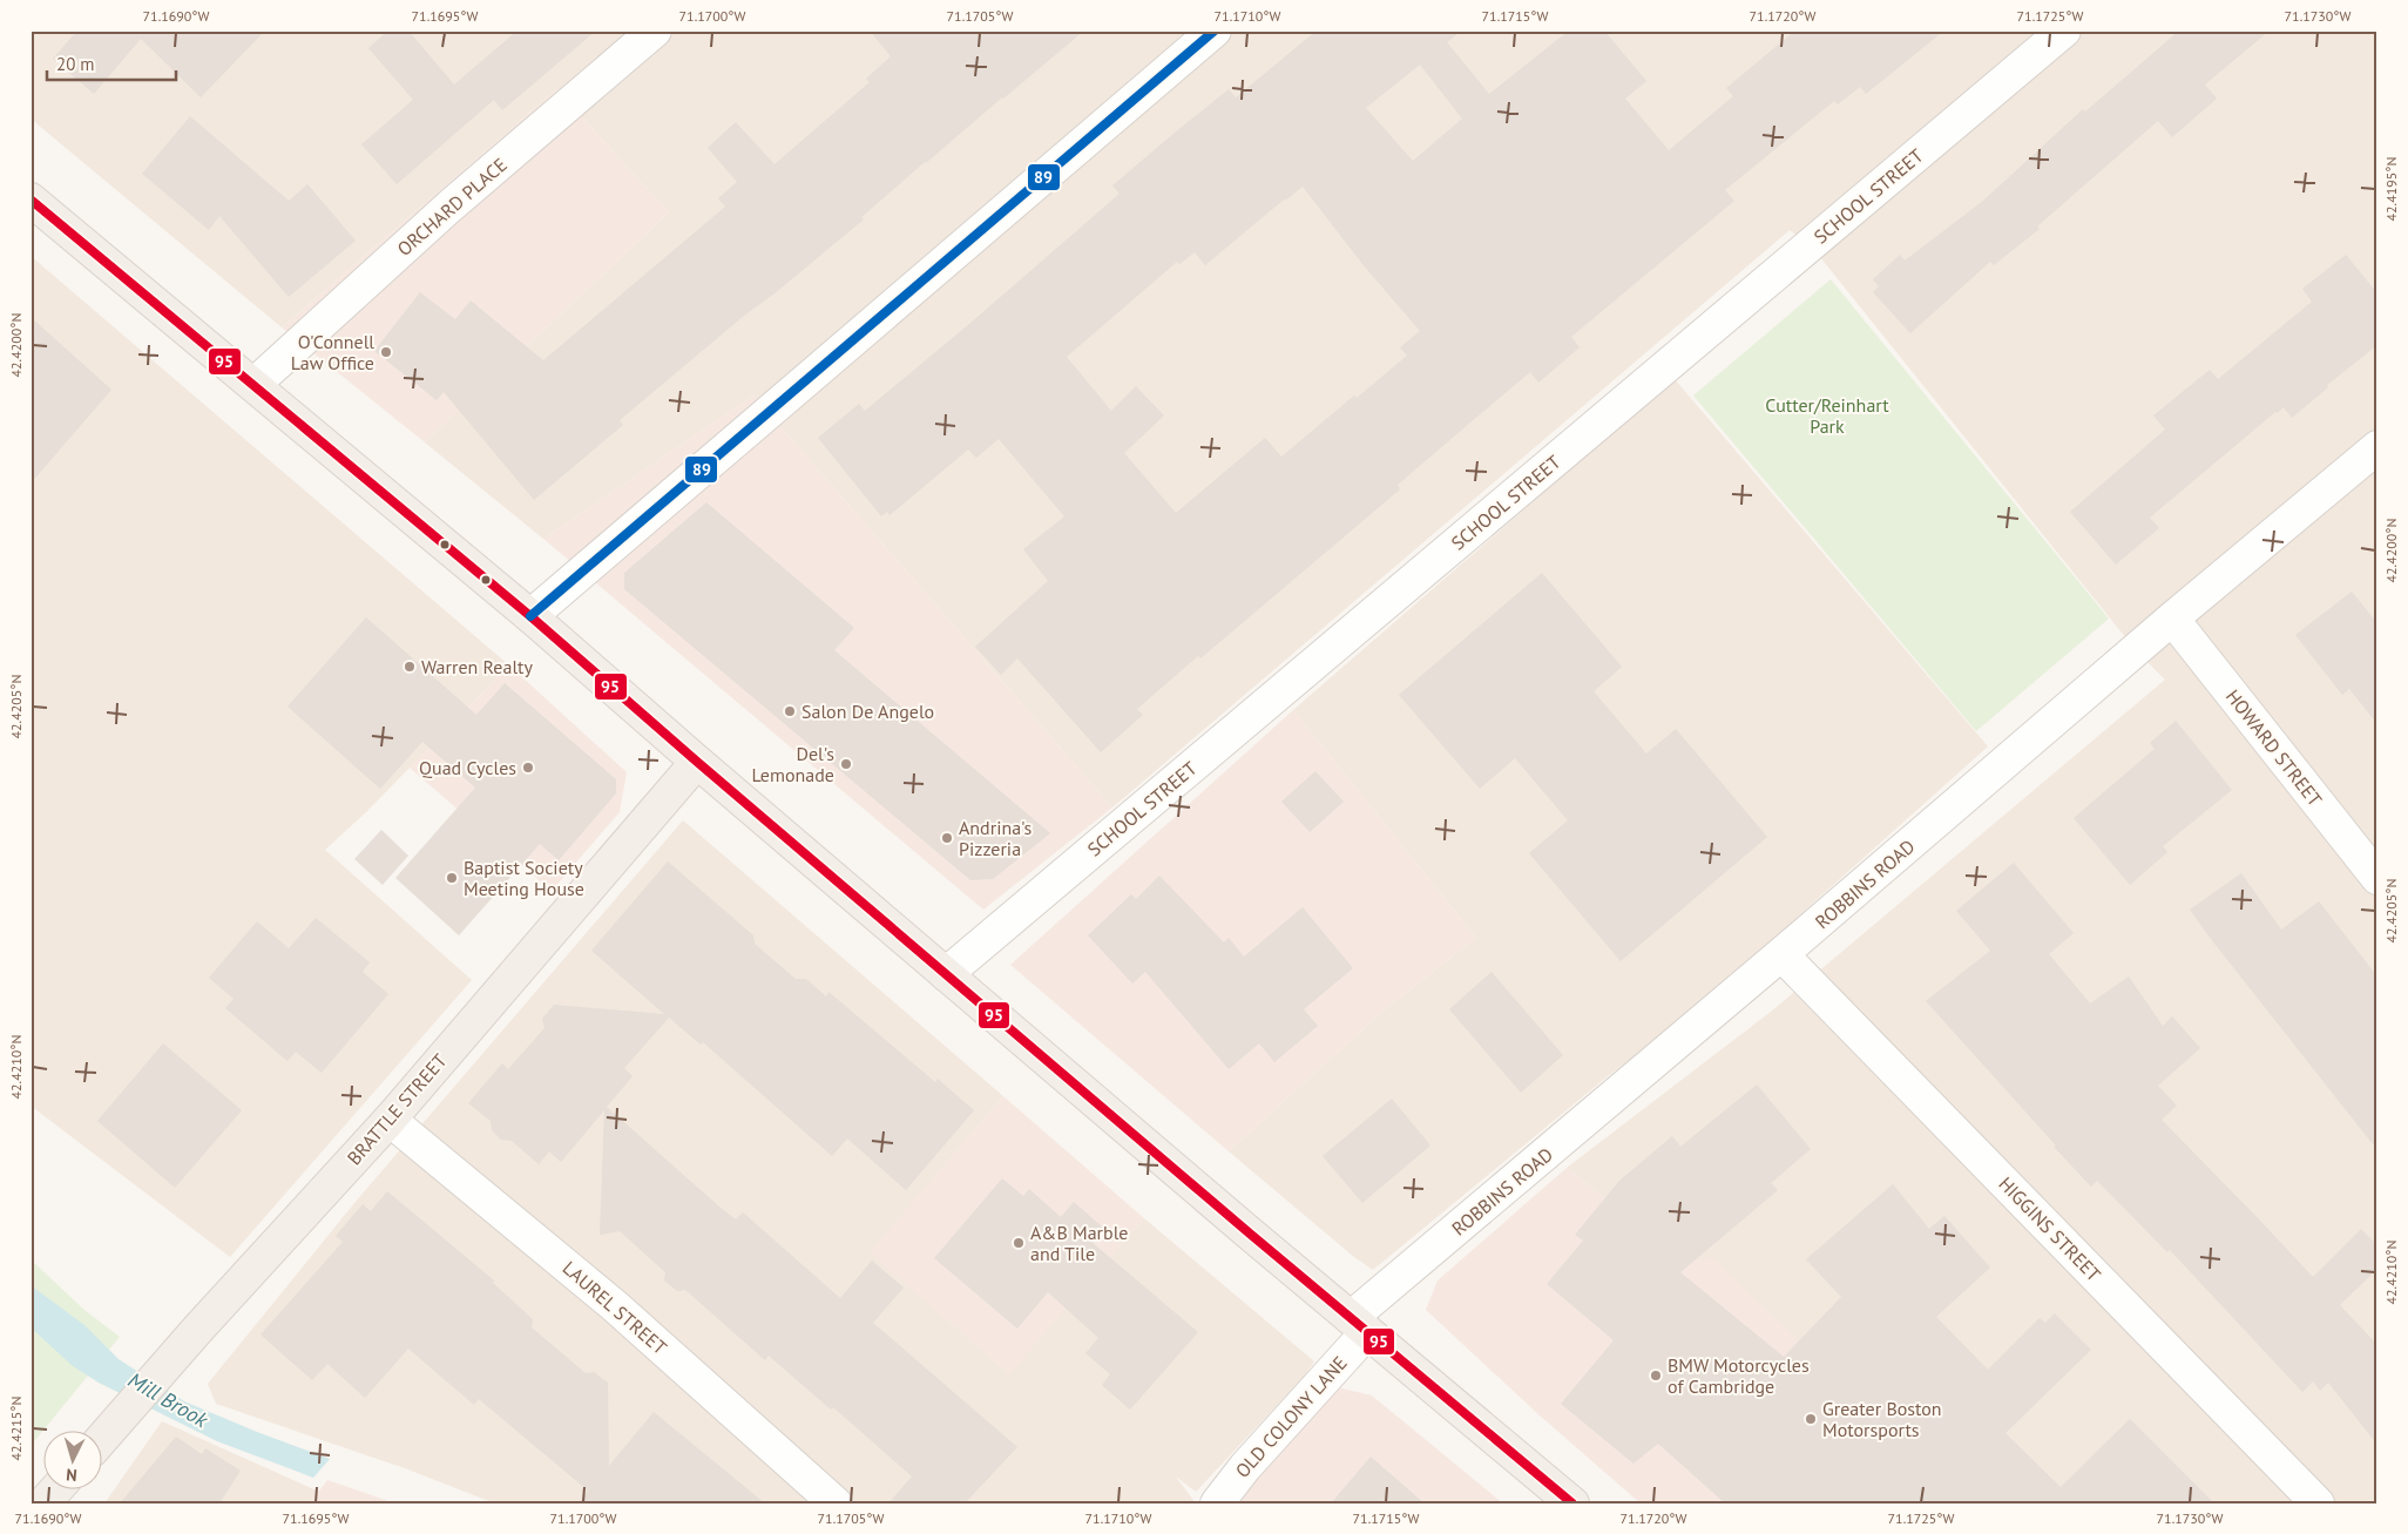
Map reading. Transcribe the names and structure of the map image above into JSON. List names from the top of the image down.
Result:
{
  "streets": {
    "main road": ["BRATTLE STREET"],
    "street": [
      "SCHOOL STREET",
      "ORCHARD PLACE",
      "HOWARD STREET",
      "ROBBINS ROAD",
      "HIGGINS STREET",
      "LAUREL STREET",
      "OLD COLONY LANE"
    ]
  },
  "crossings": [
    ["HOWARD STREET", "ROBBINS ROAD"],
    ["ROBBINS ROAD", "HIGGINS STREET"],
    ["ROBBINS ROAD", "OLD COLONY LANE"],
    ["BRATTLE STREET", "LAUREL STREET"]
  ],
  "water": ["Mill Brook"],
  "parks": ["Cutter/Reinhart Park"],
  "places": [
    "O'Connell Law Office",
    "Warren Realty",
    "Salon De Angelo",
    "Del's Lemonade",
    "Quad Cycles",
    "Andrina's Pizzeria",
    "Baptist Society Meeting House",
    "A&B Marble and Tile",
    "BMW Motorcycles of Cambridge",
    "Greater Boston Motorsports"
  ],
  "lines": ["transit line 89", "transit line 95"],
  "scale_bar": "20 m",
  "north": "bottom",
  "coordinates": [
    "71.1690°W",
    "71.1695°W",
    "71.1700°W",
    "71.1705°W",
    "71.1710°W",
    "71.1715°W",
    "71.1720°W",
    "71.1725°W",
    "71.1730°W",
    "42.4195°N",
    "42.4200°N",
    "42.4205°N",
    "42.4210°N",
    "42.4215°N"
  ]
}
